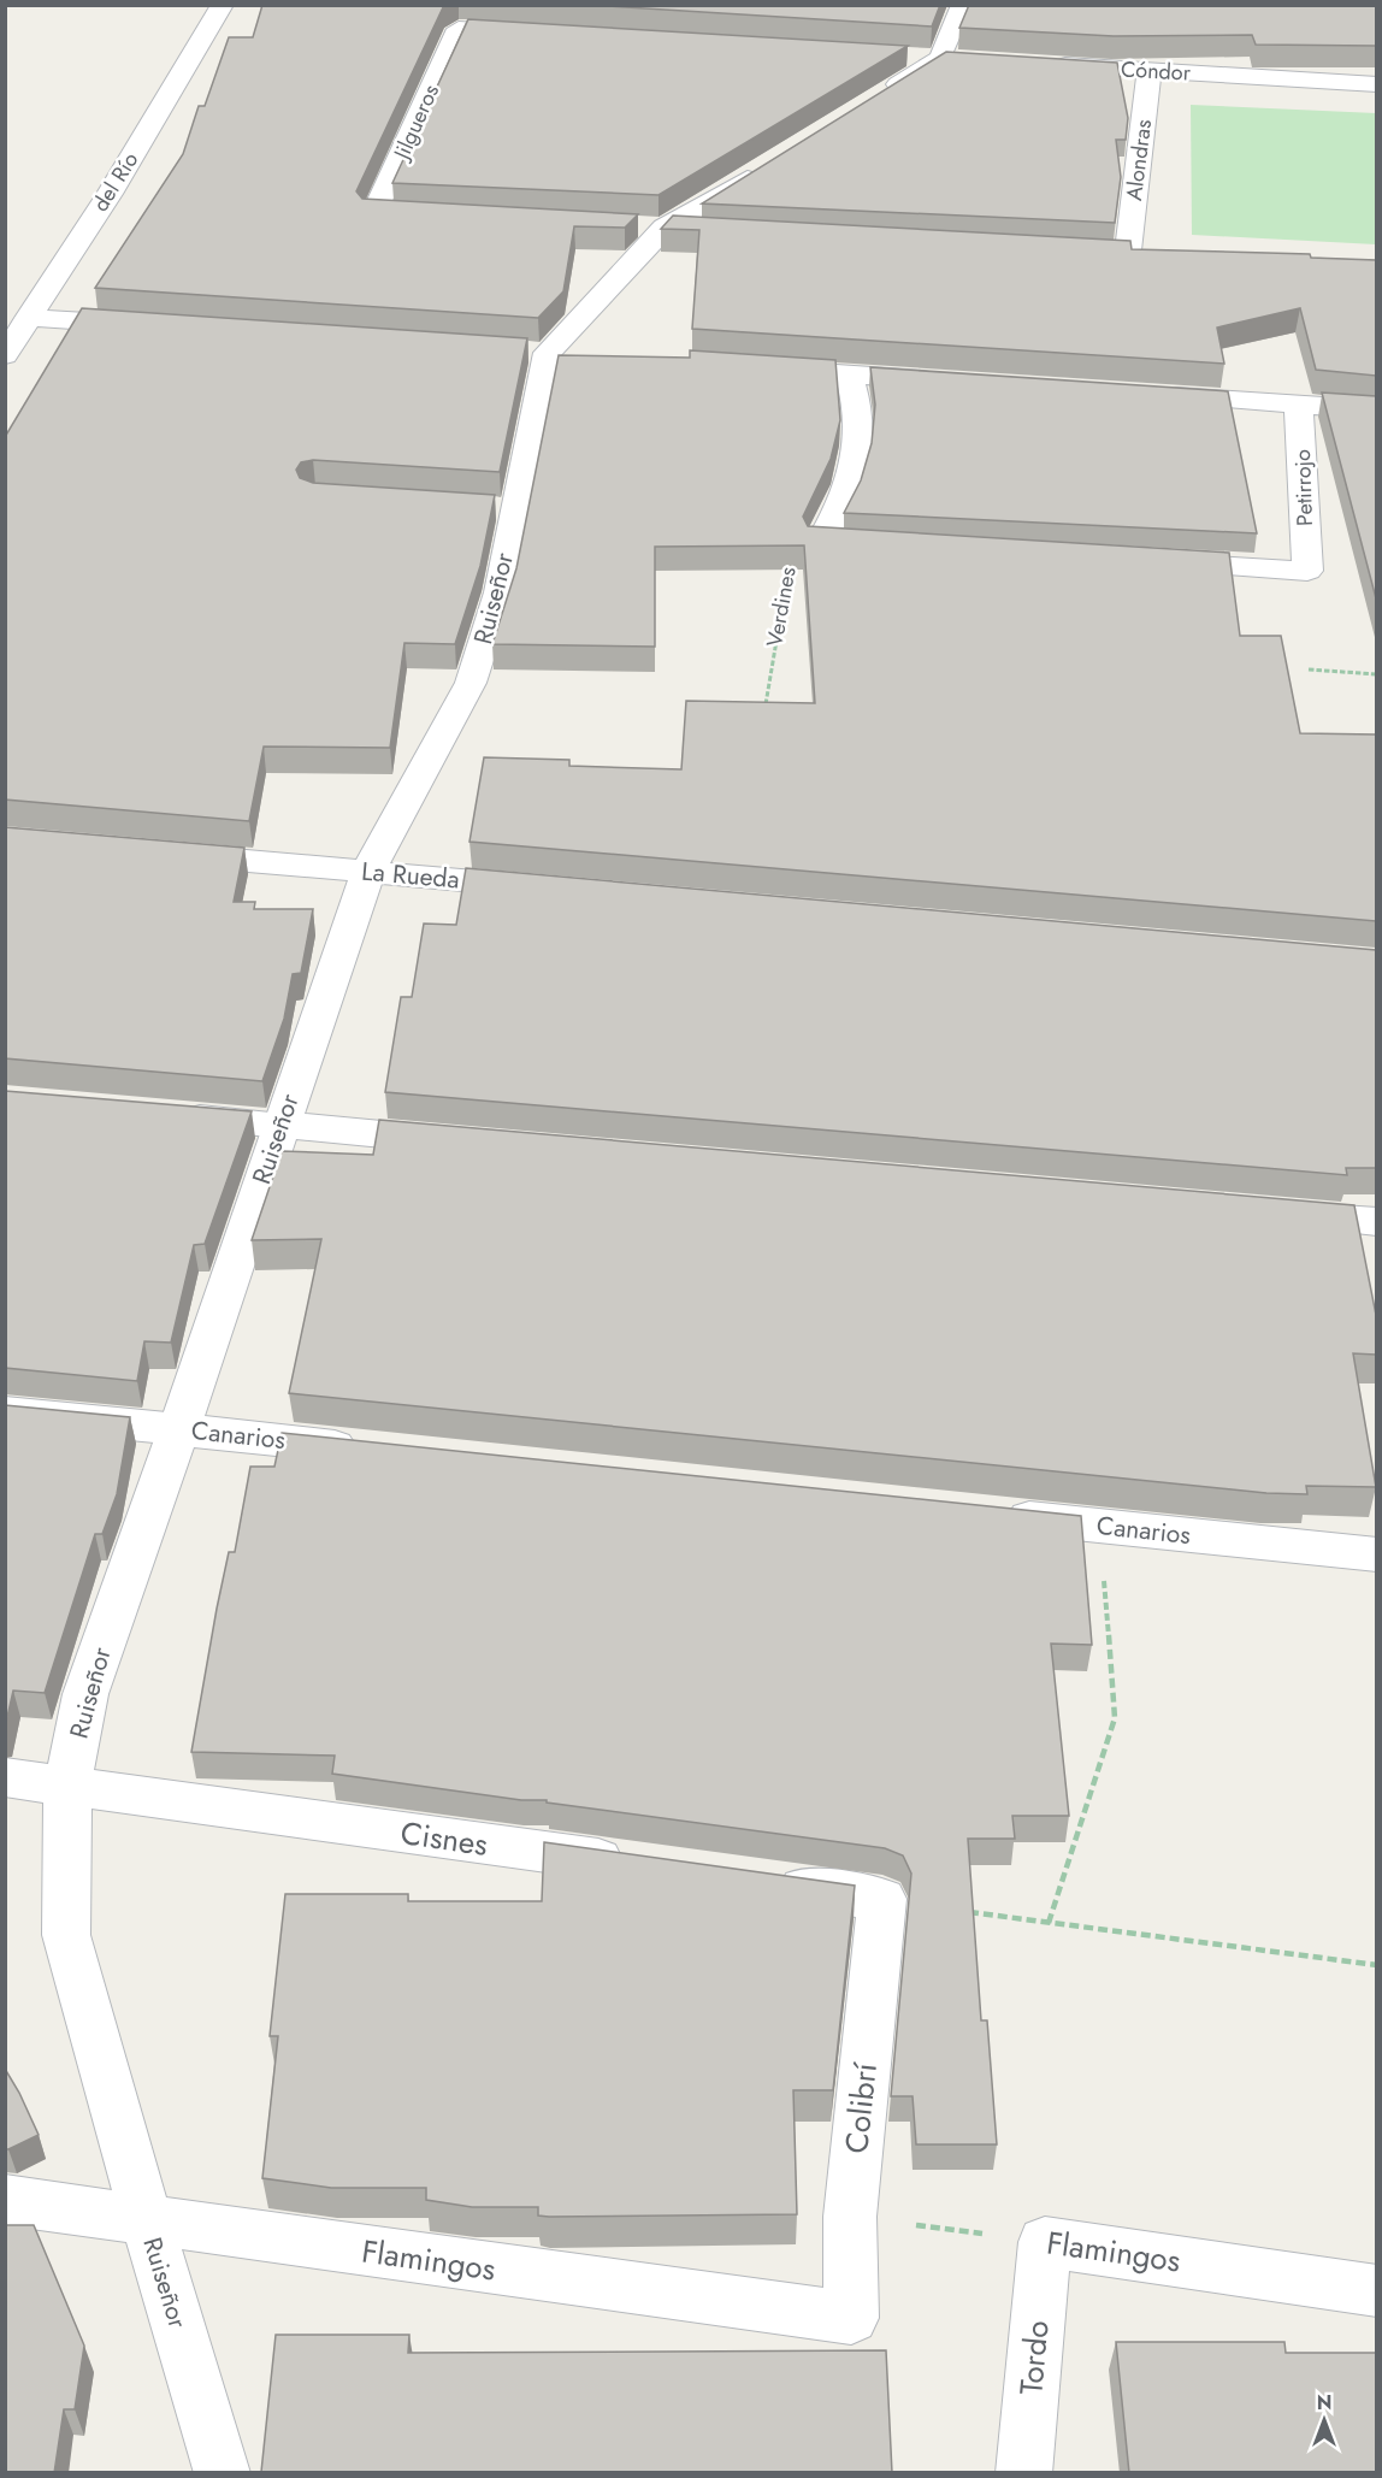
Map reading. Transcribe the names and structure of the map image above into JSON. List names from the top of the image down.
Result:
{
  "streets": {
    "street": [
      "Cóndor",
      "Jilgueros",
      "Alondras",
      "del Río",
      "Petirrojo",
      "Ruiseñor",
      "Verdines",
      "La Rueda",
      "Canarios",
      "Cisnes",
      "Colibrí",
      "Flamingos",
      "Tordo"
    ]
  },
  "crossings": [
    ["Cóndor", "Alondras"],
    ["Ruiseñor", "La Rueda"],
    ["Ruiseñor", "Canarios"],
    ["Ruiseñor", "Cisnes"],
    ["Ruiseñor", "Flamingos"],
    ["Colibrí", "Flamingos"],
    ["Flamingos", "Tordo"]
  ],
  "north": "top"
}
